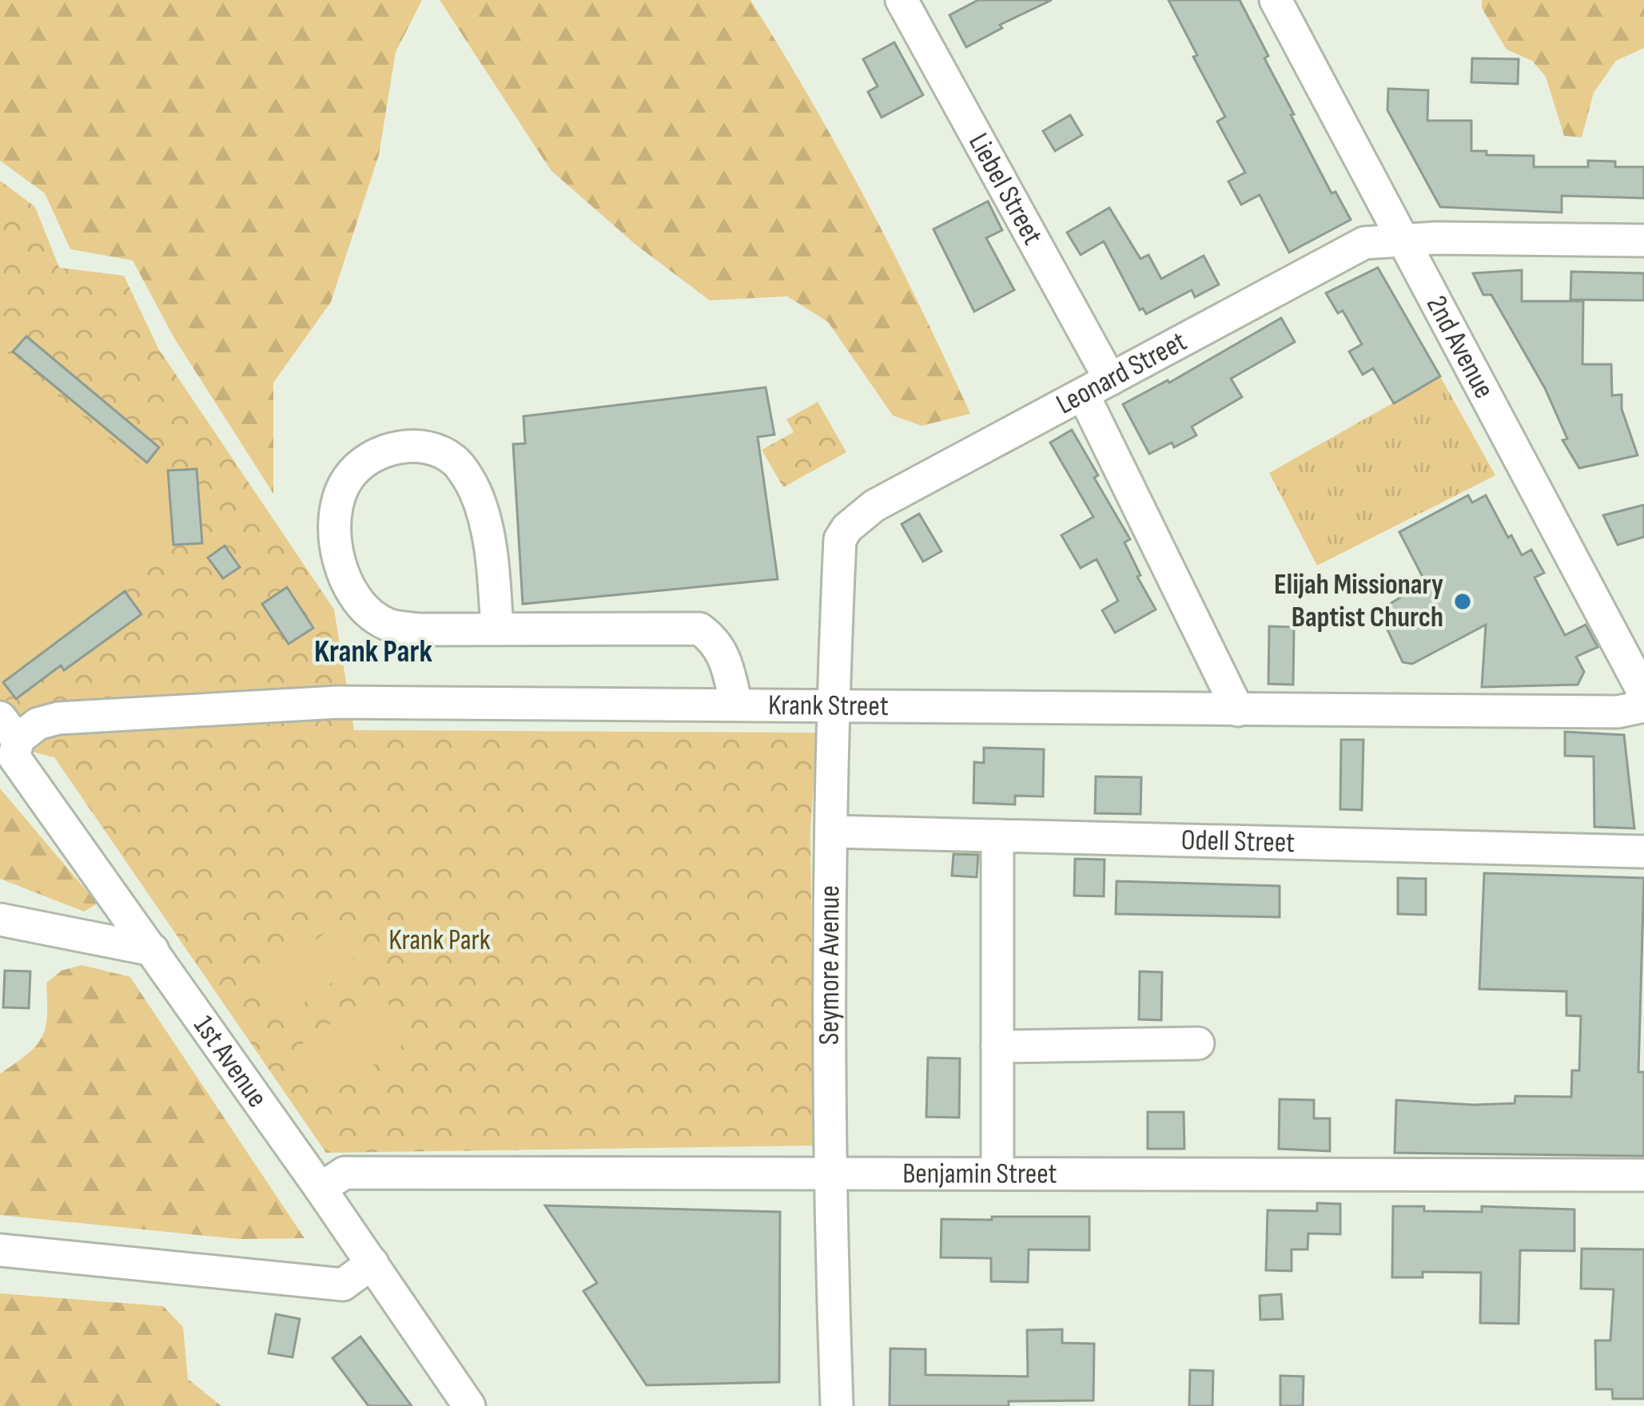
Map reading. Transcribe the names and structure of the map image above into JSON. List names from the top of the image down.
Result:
{
  "streets": {
    "street": [
      "Liebel Street",
      "2nd Avenue",
      "Leonard Street",
      "Krank Street",
      "Odell Street",
      "Seymore Avenue",
      "1st Avenue",
      "Benjamin Street"
    ]
  },
  "crossings": [
    ["Liebel Street", "Leonard Street"],
    ["Liebel Street", "Krank Street"],
    ["2nd Avenue", "Leonard Street"],
    ["Leonard Street", "Seymore Avenue"],
    ["Krank Street", "Seymore Avenue"],
    ["Krank Street", "1st Avenue"],
    ["Odell Street", "Seymore Avenue"],
    ["Seymore Avenue", "Benjamin Street"],
    ["1st Avenue", "Benjamin Street"]
  ],
  "districts": ["Krank Park"],
  "parks": ["Krank Park"],
  "places": ["Elijah Missionary Baptist Church"]
}
